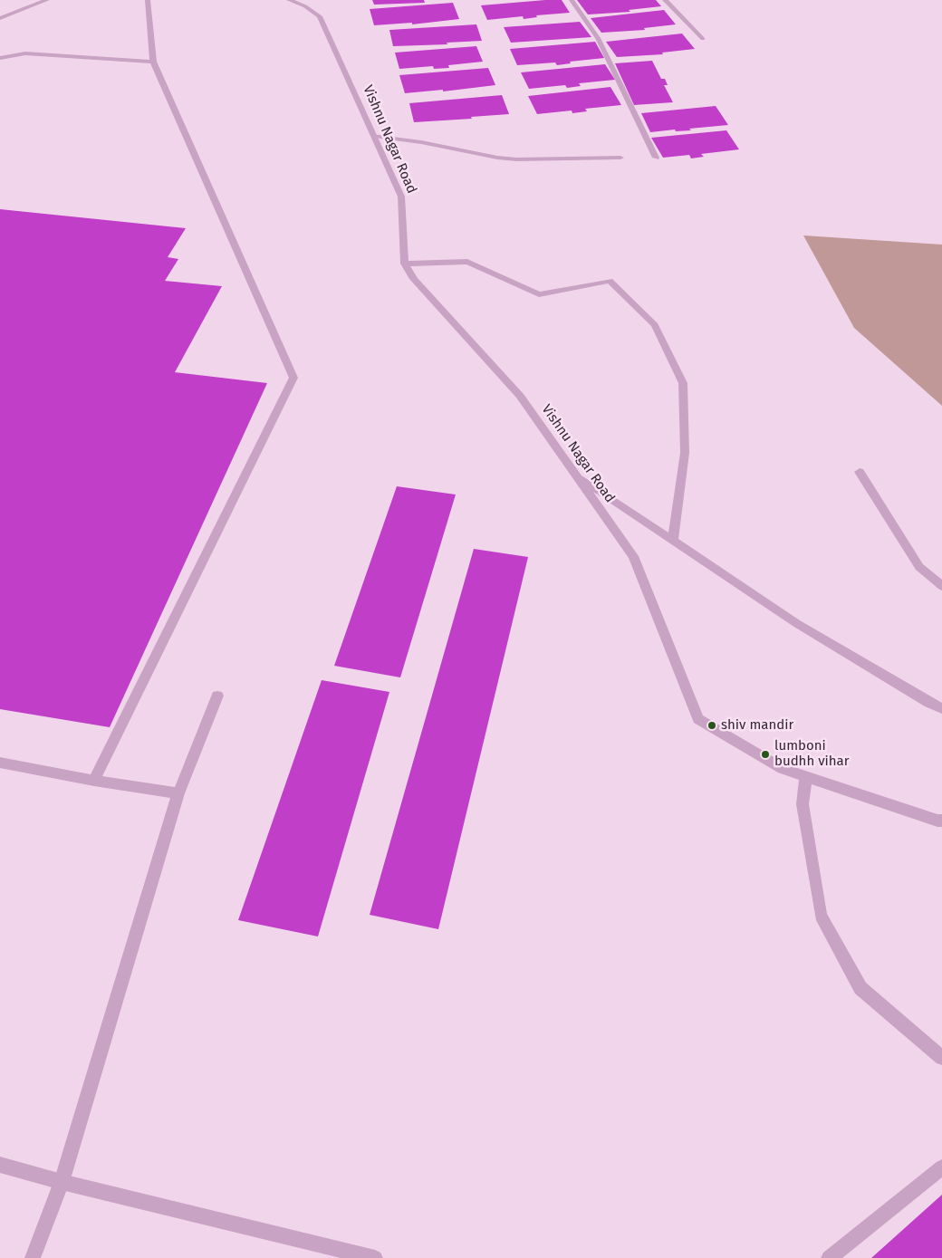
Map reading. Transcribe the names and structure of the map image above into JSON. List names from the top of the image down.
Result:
{
  "streets": {
    "street": ["Vishnu Nagar Road"]
  },
  "places": ["shiv mandir", "lumboni budhh vihar"]
}
